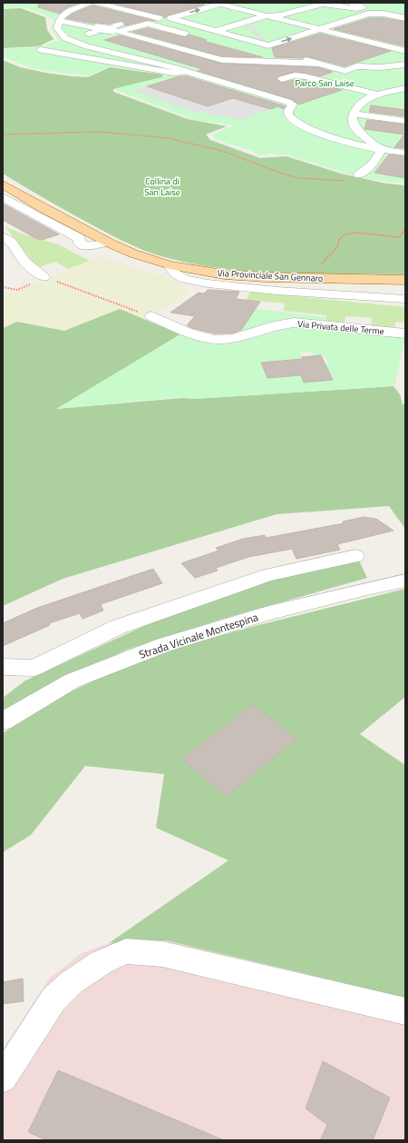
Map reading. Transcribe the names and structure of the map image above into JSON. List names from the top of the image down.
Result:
{
  "streets": {
    "main road": ["Via Provinciale San Gennaro"],
    "street": ["Via Privata delle Terme", "Strada Vicinale Montespina"]
  },
  "parks": ["Parco San Laise", "Collina di San Laise"]
}
